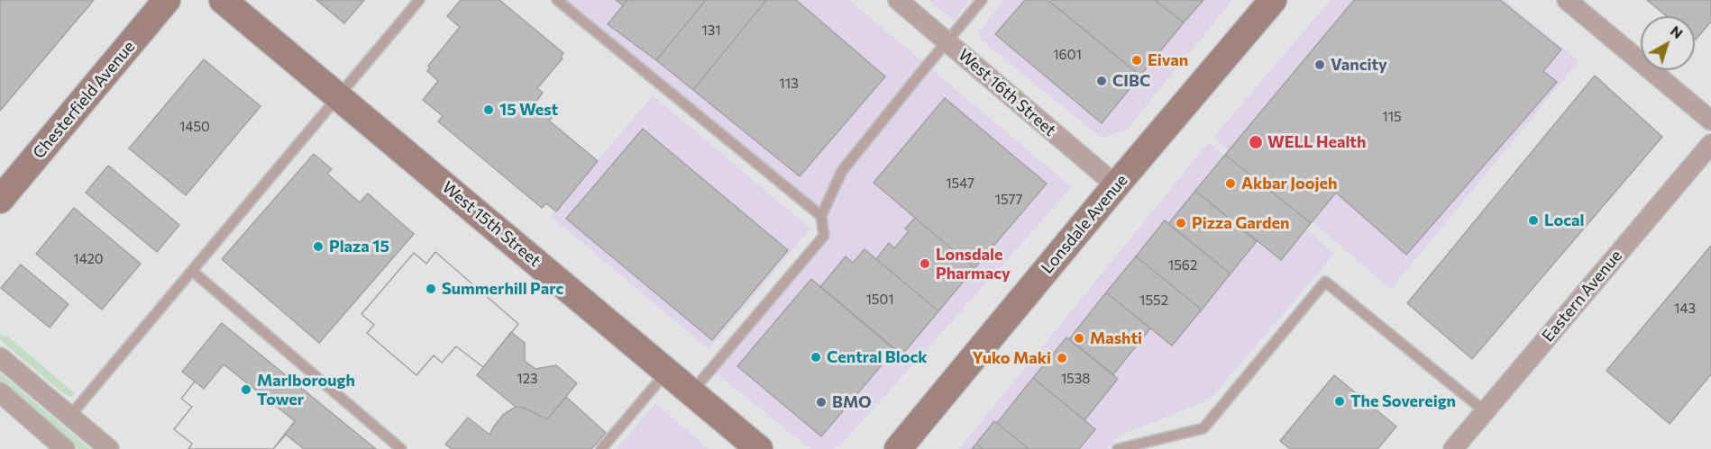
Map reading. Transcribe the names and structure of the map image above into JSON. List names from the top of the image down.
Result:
{
  "streets": {
    "street": [
      "West 16th Street",
      "Chesterfield Avenue",
      "West 15th Street",
      "Lonsdale Avenue",
      "Eastern Avenue"
    ]
  },
  "crossings": [
    ["West 16th Street", "Lonsdale Avenue"]
  ],
  "places": [
    "Eivan",
    "Vancity",
    "CIBC",
    "15 West",
    "WELL Health",
    "Akbar Joojeh",
    "Local",
    "Pizza Garden",
    "Plaza 15",
    "Lonsdale Pharmacy",
    "Summerhill Parc",
    "Mashti",
    "Central Block",
    "Yuko Maki",
    "Marlborough Tower",
    "The Sovereign",
    "BMO"
  ],
  "house_numbers": [
    "131",
    "1601",
    "113",
    "115",
    "1450",
    "1547",
    "1577",
    "1420",
    "1562",
    "1501",
    "1552",
    "143",
    "123",
    "1538"
  ],
  "north": "top right"
}
